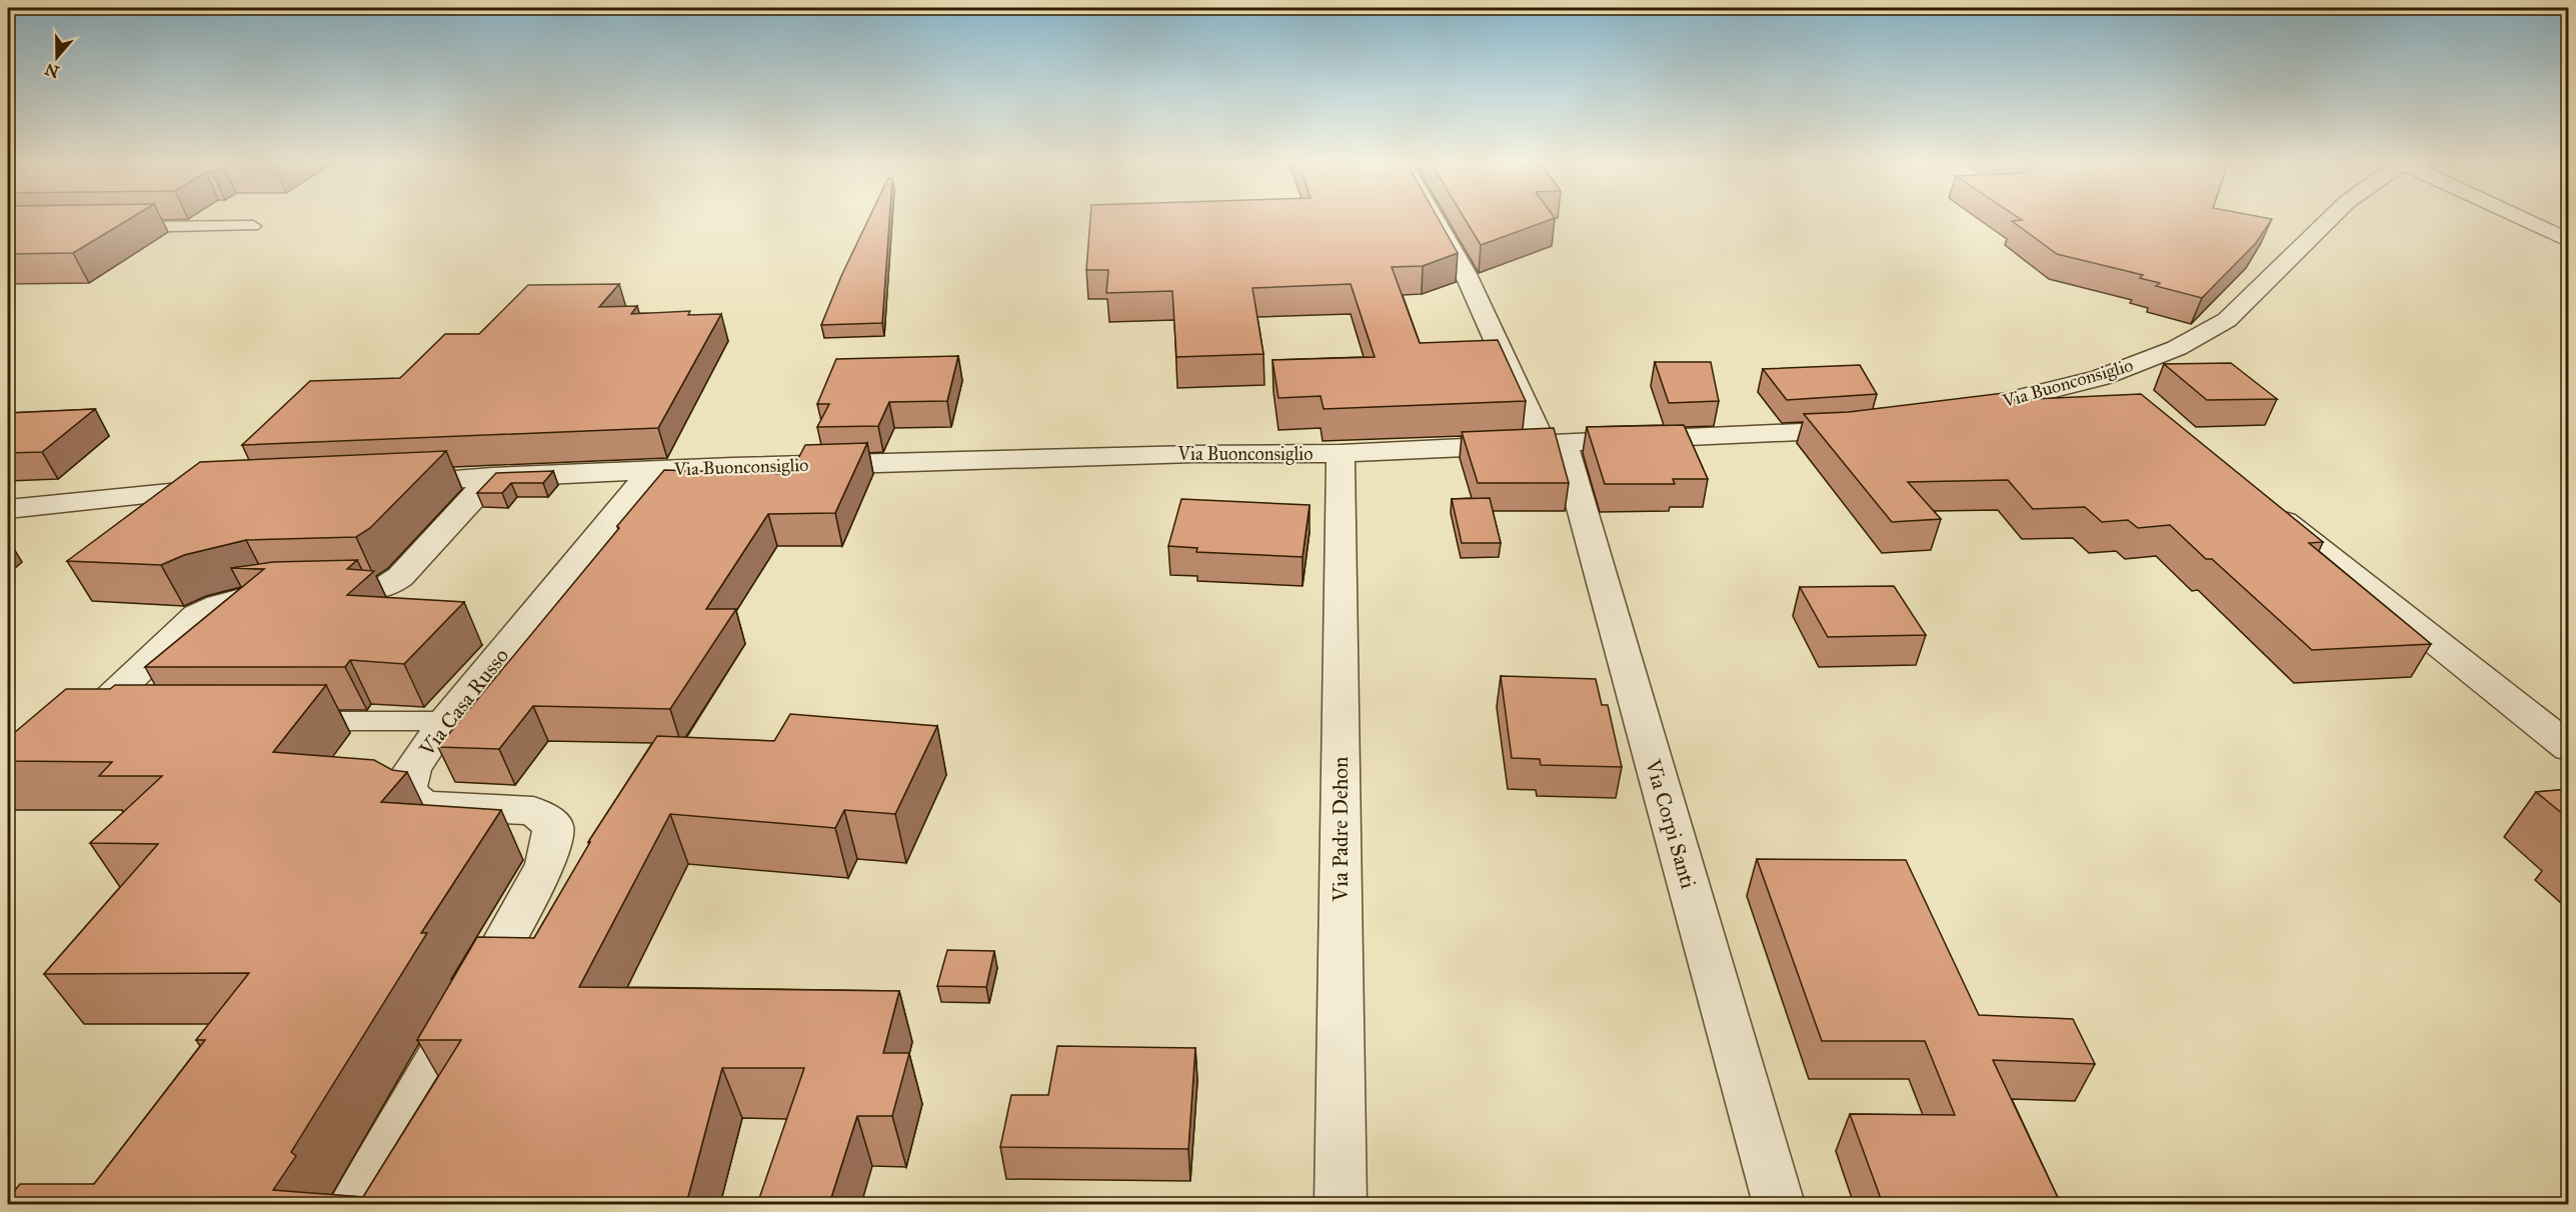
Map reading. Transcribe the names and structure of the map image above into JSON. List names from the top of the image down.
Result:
{
  "streets": {
    "street": [
      "Via Buonconsiglio",
      "Via Casa Russo",
      "Via Corpi Santi",
      "Via Padre Dehon"
    ]
  },
  "crossings": [
    ["Via Buonconsiglio", "Via Casa Russo"],
    ["Via Buonconsiglio", "Via Corpi Santi"],
    ["Via Buonconsiglio", "Via Padre Dehon"]
  ],
  "north": "bottom"
}
